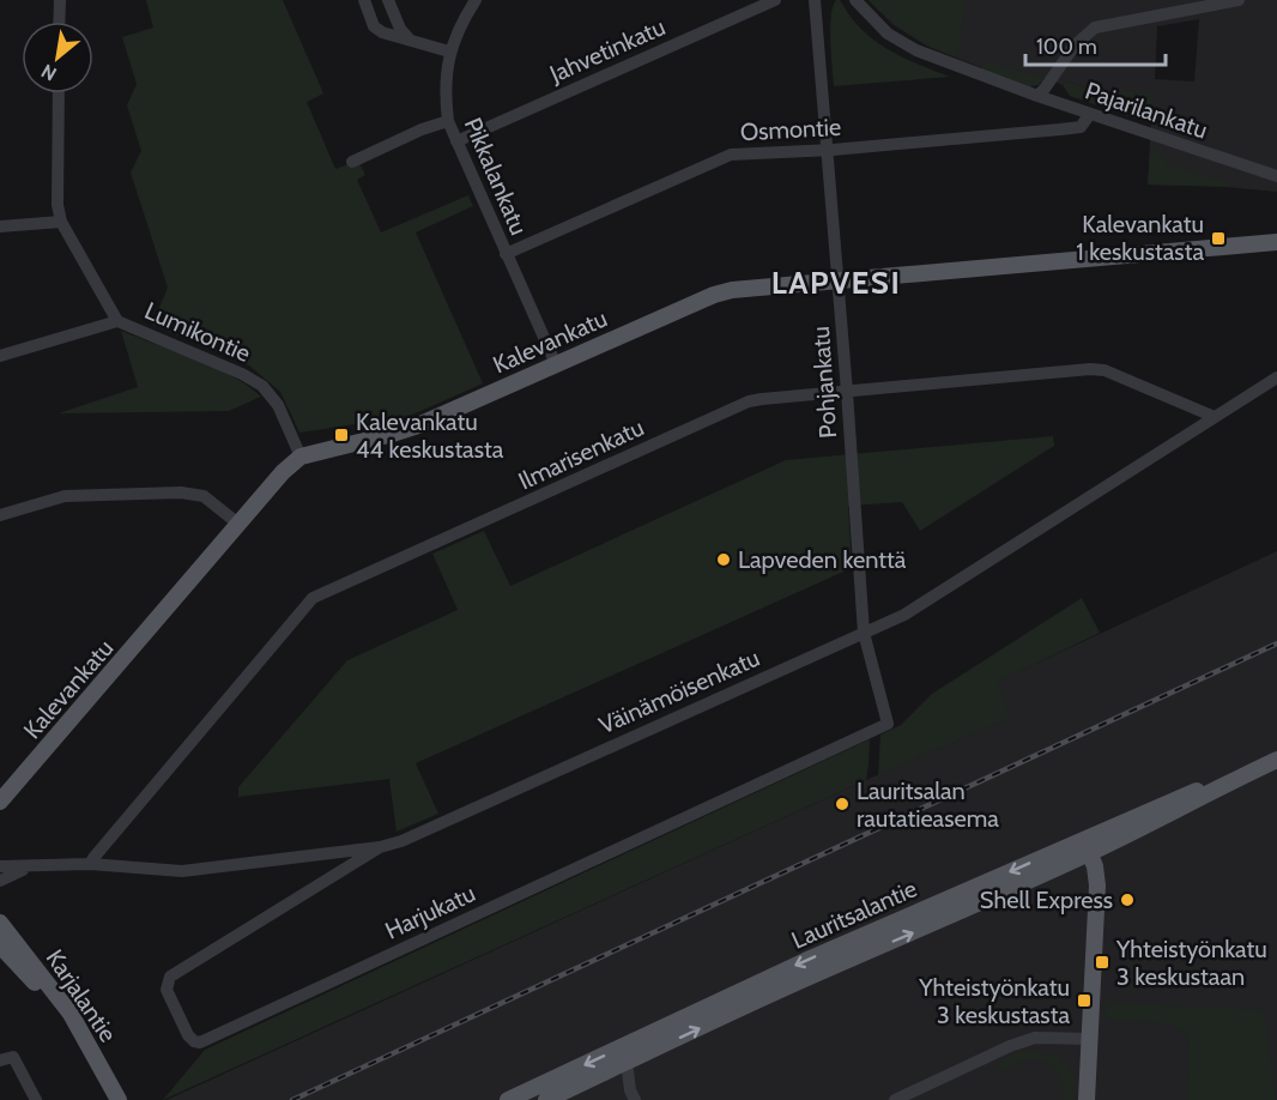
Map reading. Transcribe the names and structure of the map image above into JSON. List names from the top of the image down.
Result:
{
  "streets": {
    "main road": ["Kalevankatu", "Lauritsalantie", "Karjalantie"],
    "street": [
      "Jahvetinkatu",
      "Pajarilankatu",
      "Osmontie",
      "Pikkalankatu",
      "Lumikontie",
      "Pohjankatu",
      "Ilmarisenkatu",
      "Väinämöisenkatu",
      "Harjukatu"
    ]
  },
  "crossings": [
    ["Jahvetinkatu", "Pikkalankatu"],
    ["Pajarilankatu", "Osmontie"],
    ["Osmontie", "Pikkalankatu"],
    ["Osmontie", "Pohjankatu"],
    ["Pikkalankatu", "Kalevankatu"],
    ["Lumikontie", "Kalevankatu"],
    ["Kalevankatu", "Pohjankatu"],
    ["Pohjankatu", "Ilmarisenkatu"],
    ["Pohjankatu", "Väinämöisenkatu"],
    ["Pohjankatu", "Harjukatu"],
    ["Ilmarisenkatu", "Väinämöisenkatu"],
    ["Väinämöisenkatu", "Harjukatu"]
  ],
  "districts": ["LAPVESI"],
  "places": {
    "transit": [
      "Kalevankatu 1 keskustasta",
      "Kalevankatu 44 keskustasta",
      "Yhteistyönkatu 3 keskustaan",
      "Yhteistyönkatu 3 keskustasta"
    ],
    "other": ["Lapveden kenttä", "Lauritsalan rautatieasema", "Shell Express"]
  },
  "scale_bar": "100 m",
  "north": "bottom left"
}
